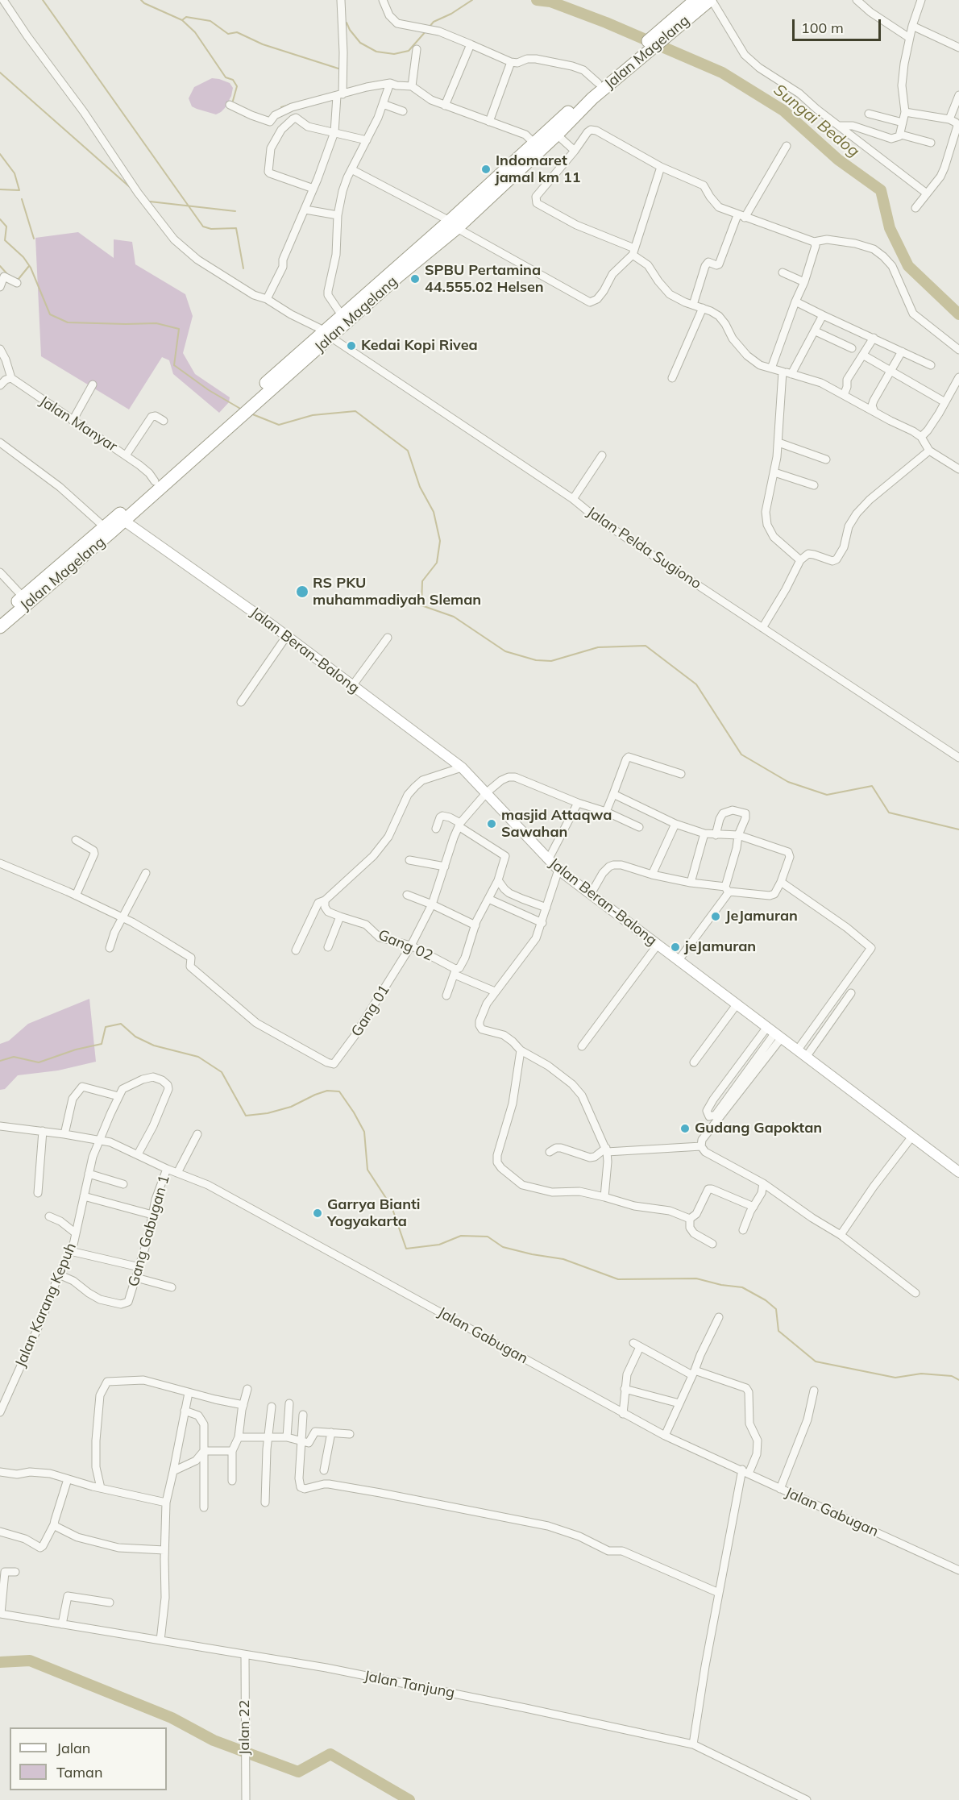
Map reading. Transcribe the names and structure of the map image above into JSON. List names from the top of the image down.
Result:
{
  "streets": {
    "highway": ["Jalan Magelang"],
    "main road": ["Jalan Beran-Balong"],
    "street": [
      "Jalan Manyar",
      "Jalan Pelda Sugiono",
      "Gang 02",
      "Gang 01",
      "Gang Gabugan 1",
      "Jalan Karang Kepuh",
      "Jalan Gabugan",
      "Jalan Tanjung",
      "Jalan 22"
    ]
  },
  "crossings": [
    ["Jalan Magelang", "Jalan Manyar"],
    ["Jalan Magelang", "Jalan Pelda Sugiono"],
    ["Jalan Magelang", "Jalan Beran-Balong"],
    ["Jalan Beran-Balong", "Gang 01"],
    ["Gang 02", "Gang 01"],
    ["Gang Gabugan 1", "Jalan Karang Kepuh"],
    ["Gang Gabugan 1", "Jalan Gabugan"],
    ["Jalan Karang Kepuh", "Jalan Gabugan"],
    ["Jalan Tanjung", "Jalan 22"]
  ],
  "water": ["Sungai Bedog"],
  "places": [
    "Indomaret jamal km 11",
    "SPBU Pertamina 44.555.02 Helsen",
    "Kedai Kopi Rivea",
    "RS PKU muhammadiyah Sleman",
    "masjid Attaqwa Sawahan",
    "JeJamuran",
    "jeJamuran",
    "Gudang Gapoktan",
    "Garrya Bianti Yogyakarta"
  ],
  "legend": ["Jalan", "Taman"],
  "scale_bar": "100 m"
}
